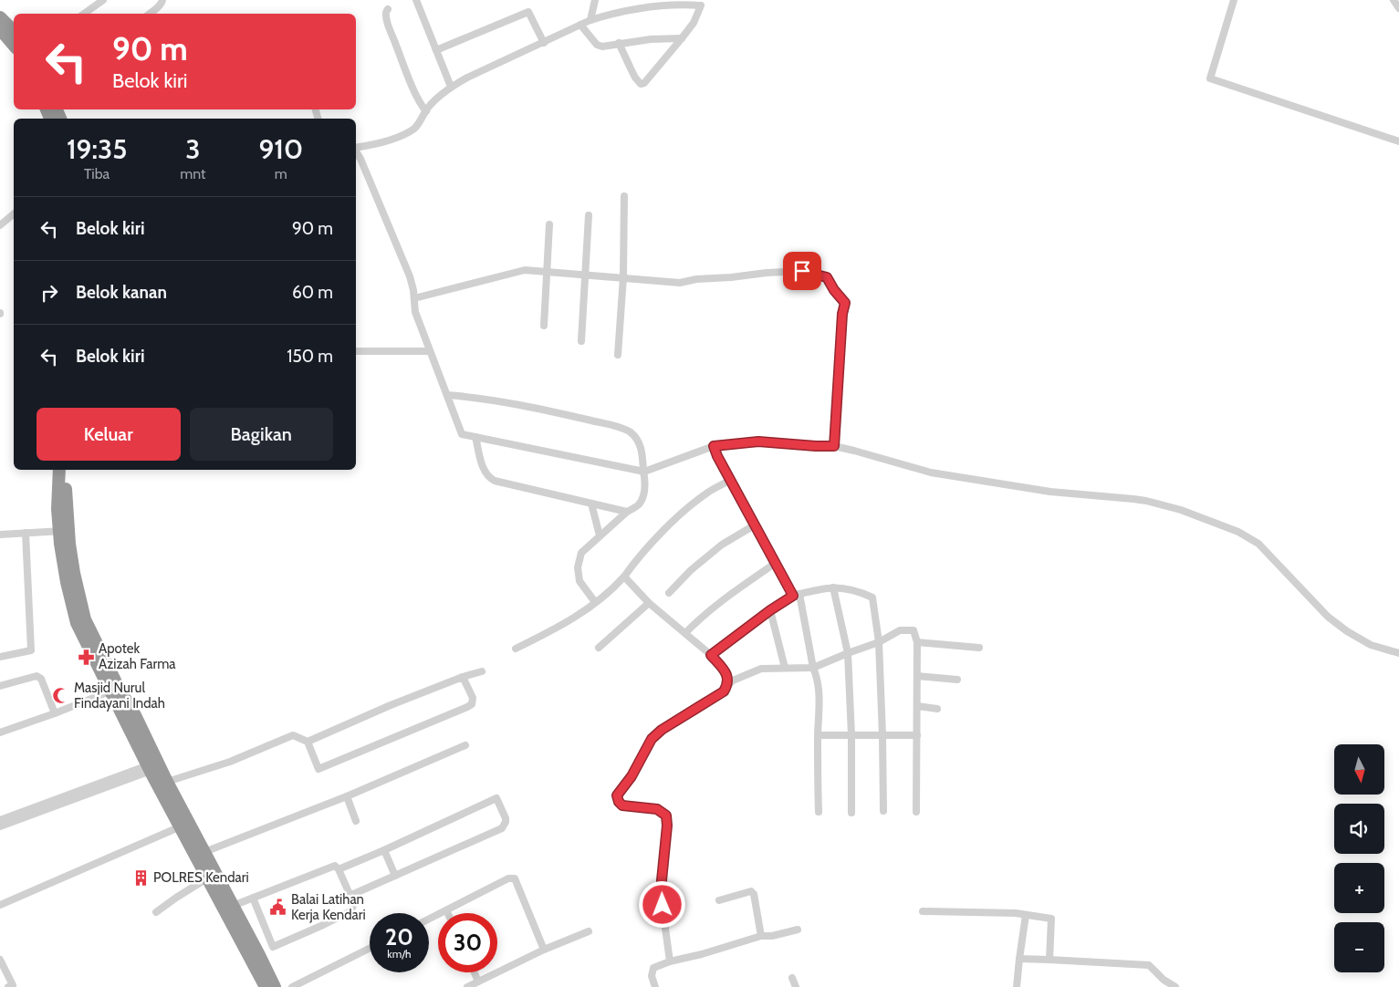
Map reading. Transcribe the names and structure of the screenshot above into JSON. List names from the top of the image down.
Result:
{
  "places": {
    "pharmacy": ["Apotek Azizah Farma"],
    "mosque": ["Masjid Nurul Findayani Indah"],
    "building": ["POLRES Kendari"],
    "public building": ["Balai Latihan Kerja Kendari"]
  },
  "north": "bottom",
  "page": {
    "turn": ["90 m", "Belok kiri"],
    "eta": [
      "19:35",
      "Tiba",
      "3",
      "mnt",
      "910",
      "m"
    ],
    "list": [
      {
        "name": "Belok kiri",
        "value": "90 m"
      },
      {
        "name": "Belok kanan",
        "value": "60 m"
      },
      {
        "name": "Belok kiri",
        "value": "150 m"
      }
    ],
    "buttons": ["Keluar", "Bagikan"],
    "map_buttons": ["+", "−"],
    "speed": "20 km/h",
    "limit": "30"
  }
}
